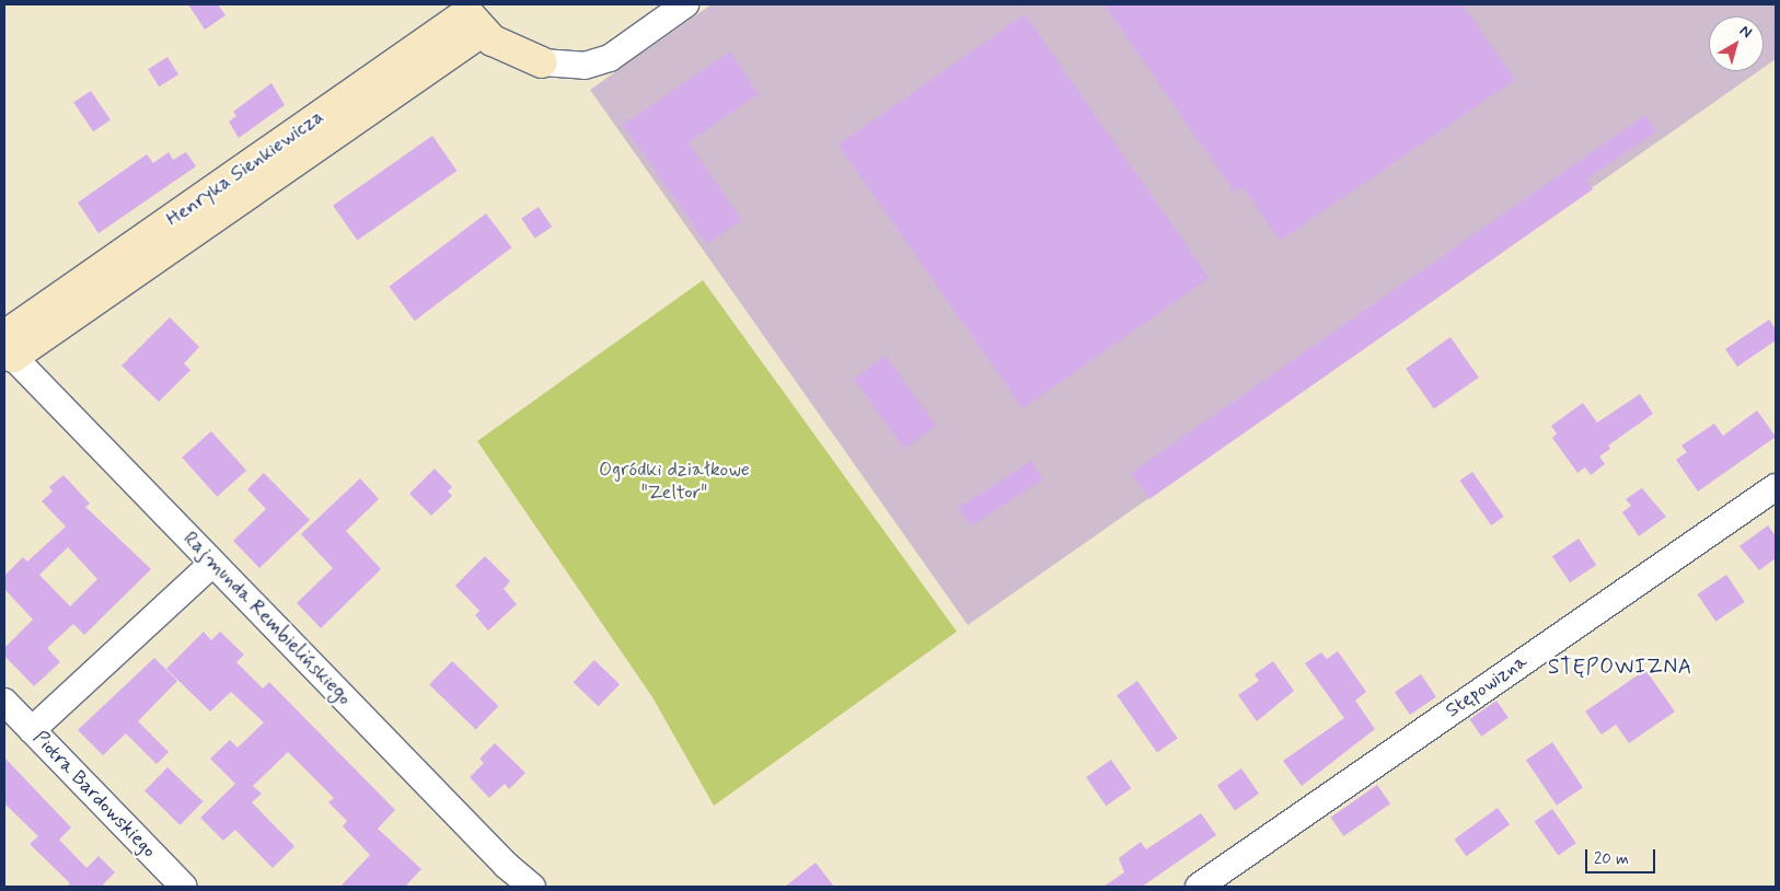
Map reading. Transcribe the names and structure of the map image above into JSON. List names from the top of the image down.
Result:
{
  "streets": {
    "street": [
      "Henryka Sienkiewicza",
      "Rajmunda Rembielińskiego",
      "Stępowizna",
      "Piotra Bardowskiego"
    ]
  },
  "crossings": [
    ["Henryka Sienkiewicza", "Rajmunda Rembielińskiego"]
  ],
  "districts": ["STĘPOWIZNA"],
  "parks": ["Ogródki działkowe \"Zeltor\""],
  "scale_bar": "20 m",
  "north": "top right"
}
